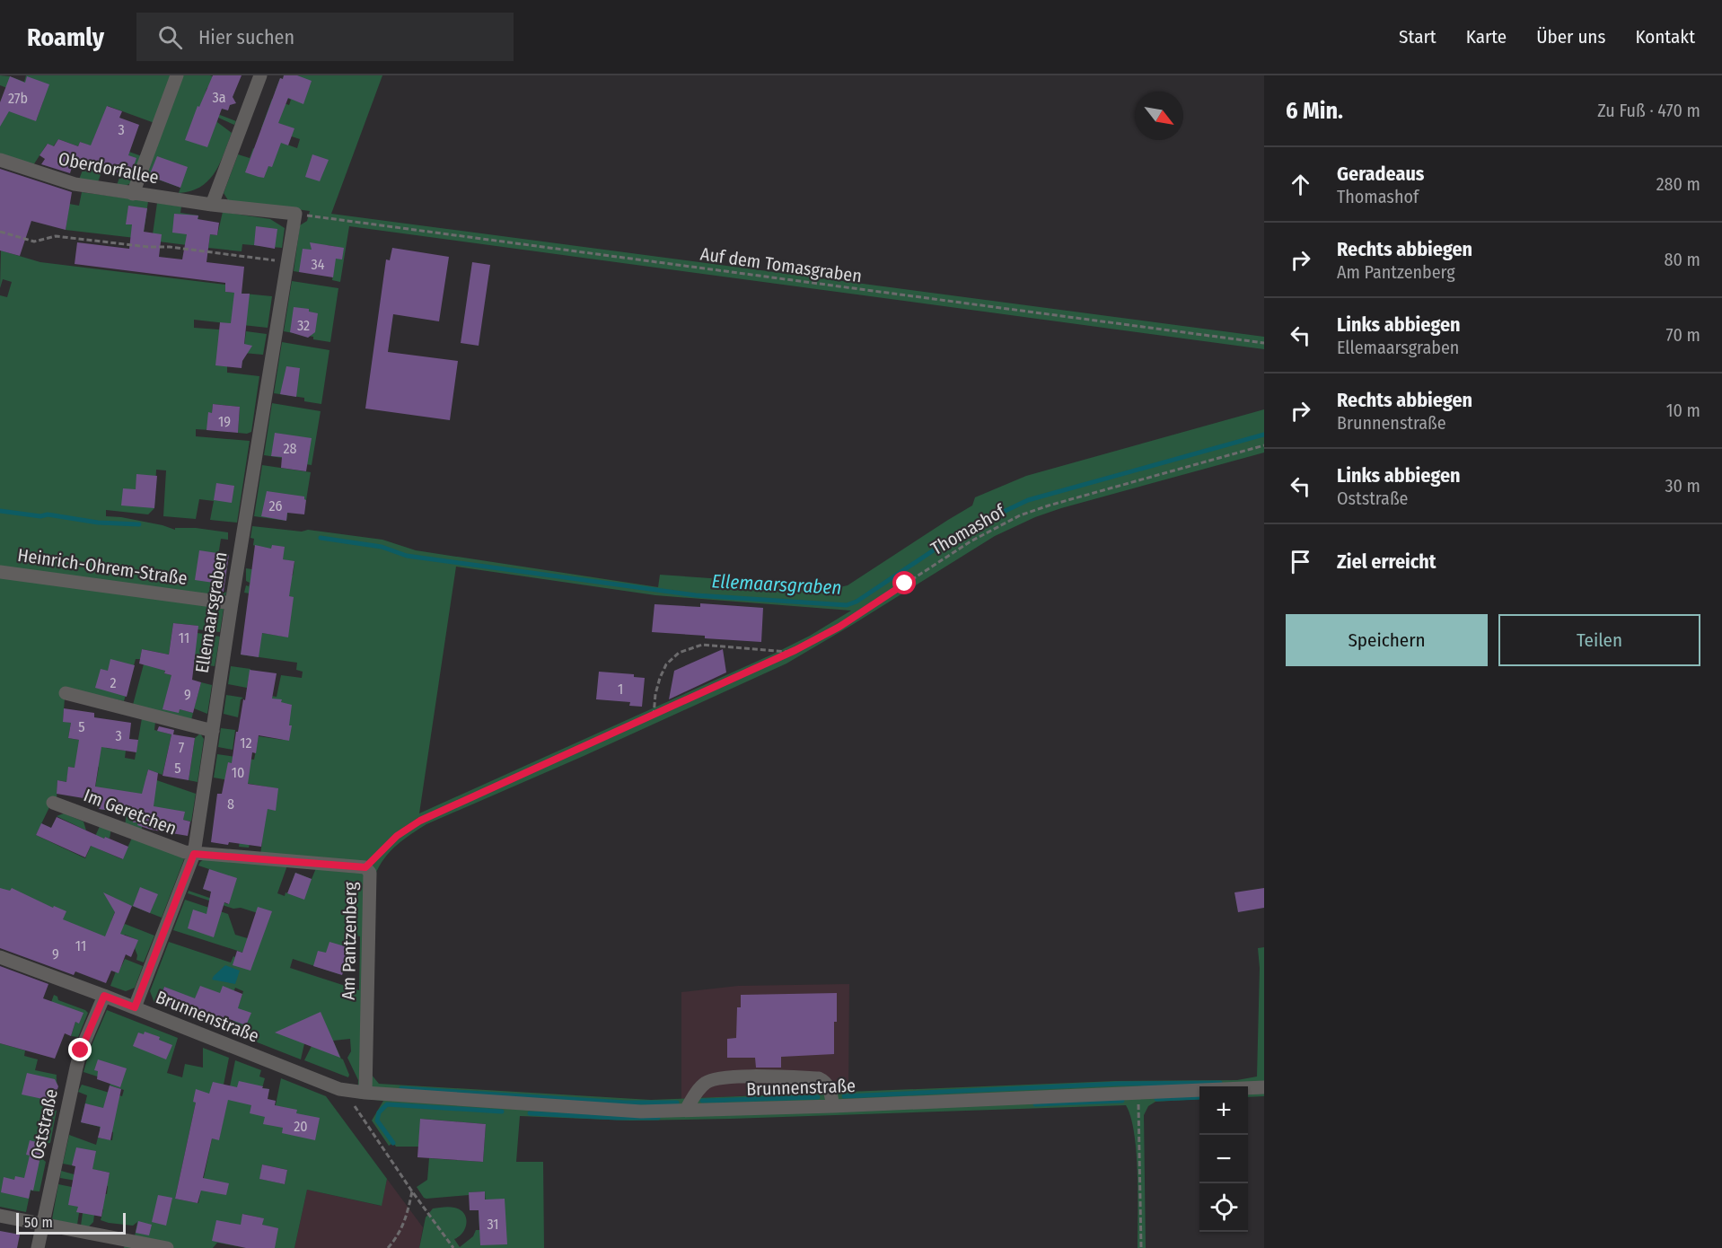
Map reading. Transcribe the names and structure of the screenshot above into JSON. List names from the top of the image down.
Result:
{
  "streets": {
    "street": [
      "Oberdorfallee",
      "Heinrich-Ohrem-Straße",
      "Ellemaarsgraben",
      "Im Geretchen",
      "Am Pantzenberg",
      "Brunnenstraße",
      "Oststraße"
    ],
    "path": ["Auf dem Tomasgraben", "Thomashof"]
  },
  "crossings": [
    ["Oberdorfallee", "Auf dem Tomasgraben"],
    ["Oberdorfallee", "Ellemaarsgraben"],
    ["Auf dem Tomasgraben", "Ellemaarsgraben"],
    ["Thomashof", "Am Pantzenberg"],
    ["Heinrich-Ohrem-Straße", "Ellemaarsgraben"],
    ["Ellemaarsgraben", "Im Geretchen"],
    ["Ellemaarsgraben", "Am Pantzenberg"],
    ["Ellemaarsgraben", "Brunnenstraße"],
    ["Im Geretchen", "Am Pantzenberg"],
    ["Am Pantzenberg", "Brunnenstraße"],
    ["Brunnenstraße", "Oststraße"]
  ],
  "water": ["Ellemaarsgraben"],
  "house_numbers": [
    "3a",
    "27b",
    "3",
    "34",
    "32",
    "19",
    "28",
    "26",
    "11",
    "2",
    "1",
    "9",
    "5",
    "3",
    "12",
    "7",
    "5",
    "10",
    "8",
    "11",
    "9",
    "20",
    "31"
  ],
  "scale_bar": "50 m",
  "north": "bottom right",
  "page": {
    "header": "Roamly",
    "search": "Hier suchen",
    "nav": [
      "Start",
      "Karte",
      "Über uns",
      "Kontakt"
    ],
    "heading": ["6 Min.", "Zu Fuß · 470 m"],
    "list": [
      ["Geradeaus", "Thomashof", "280 m"],
      ["Rechts abbiegen", "Am Pantzenberg", "80 m"],
      ["Links abbiegen", "Ellemaarsgraben", "70 m"],
      ["Rechts abbiegen", "Brunnenstraße", "10 m"],
      ["Links abbiegen", "Oststraße", "30 m"],
      "Ziel erreicht"
    ],
    "buttons": ["Speichern", "Teilen"],
    "map_buttons": ["+", "−"],
    "scale": "50 m"
  }
}
